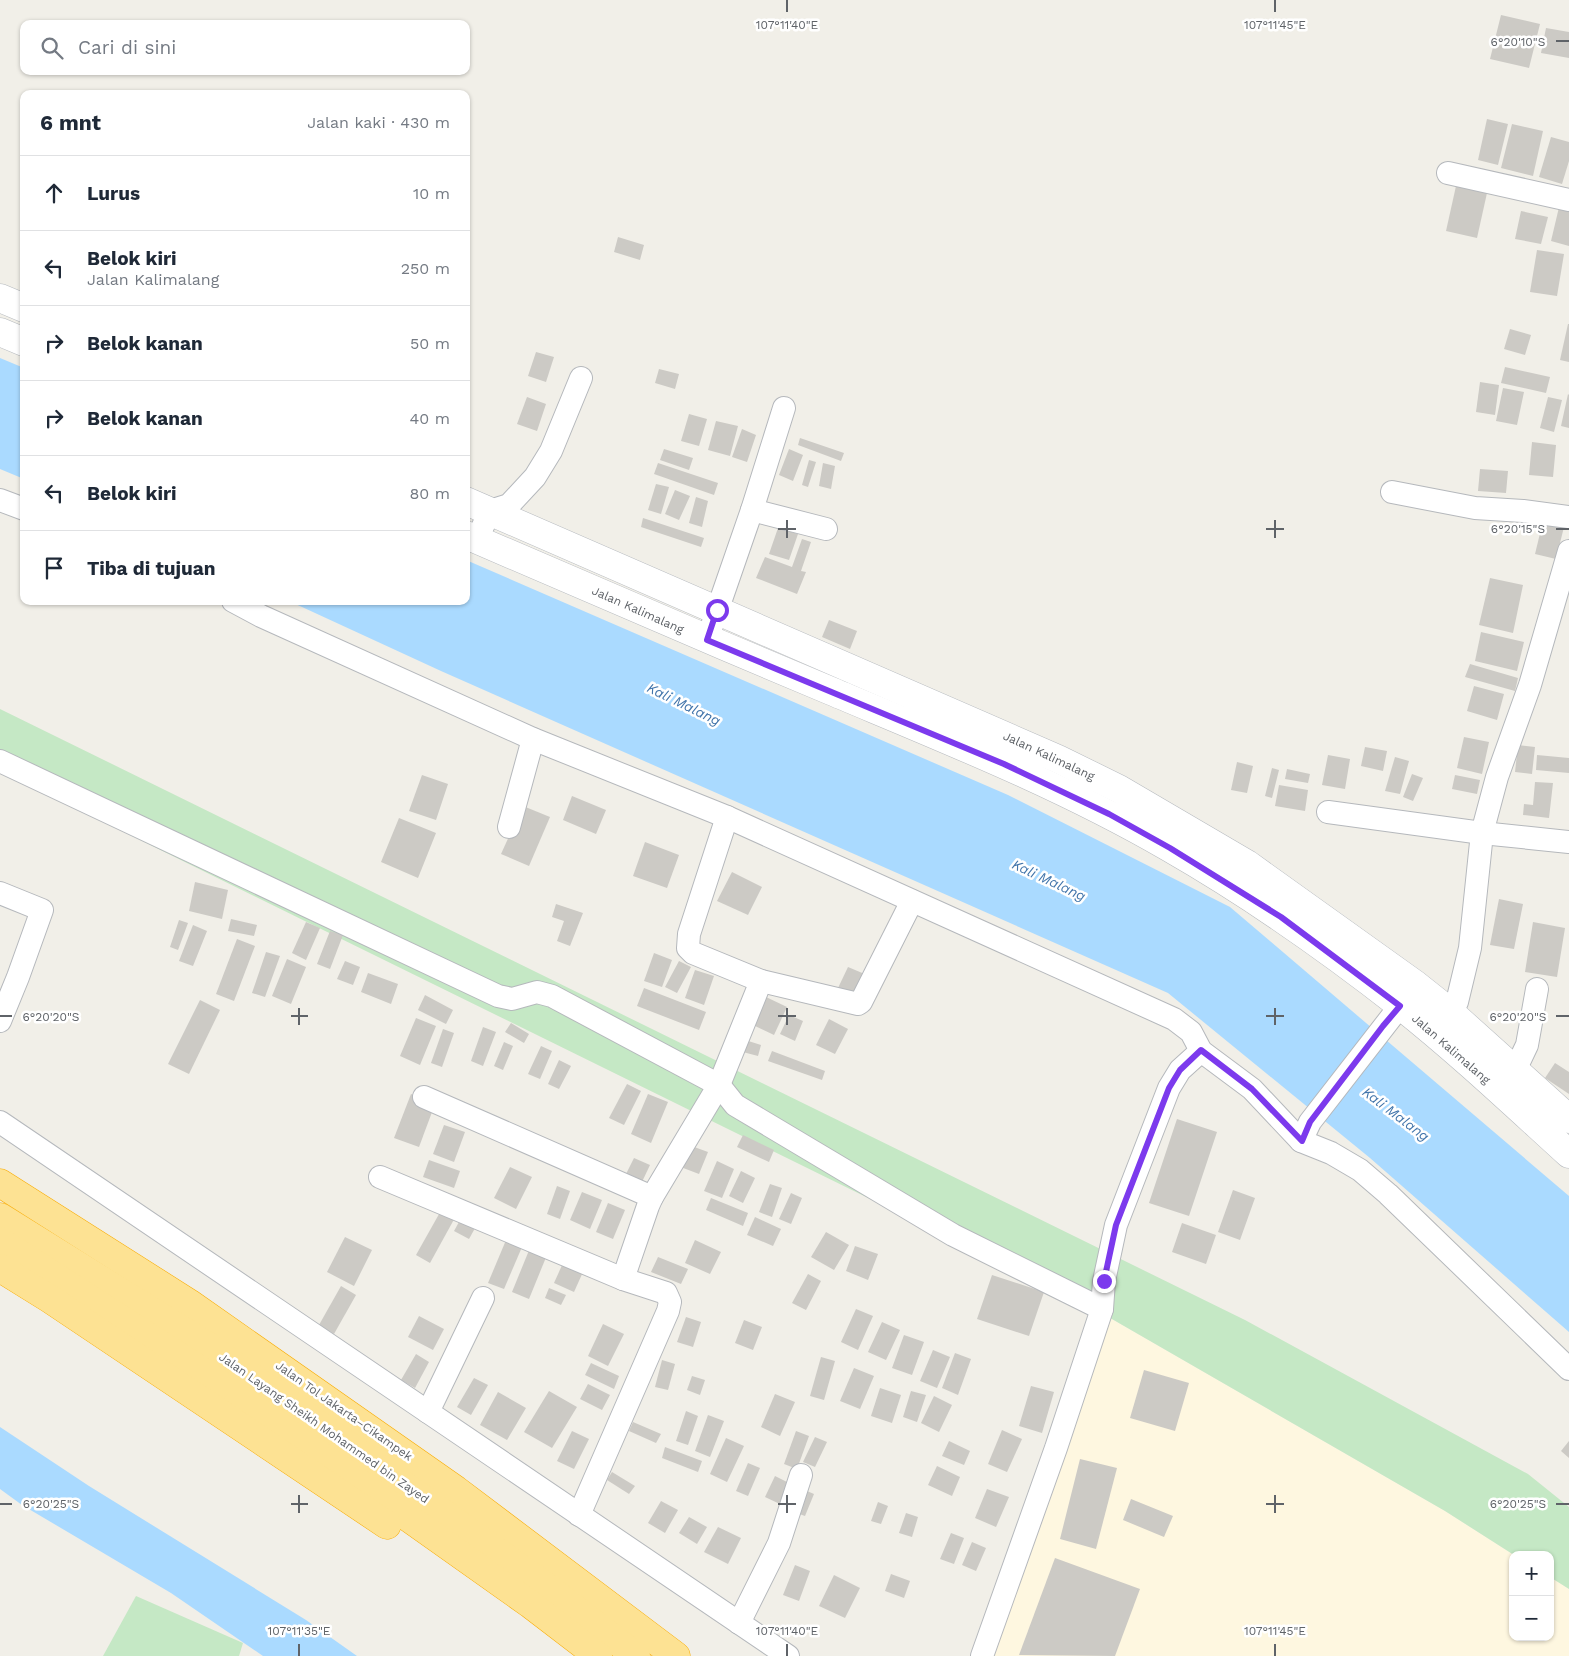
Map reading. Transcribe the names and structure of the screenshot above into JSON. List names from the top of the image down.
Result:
{
  "streets": {
    "highway": ["Jalan Tol Jakarta–Cikampek", "Jalan Layang Sheikh Mohammed bin Zayed"],
    "main road": ["Jalan Kalimalang"]
  },
  "water": ["Kali Malang"],
  "page": {
    "search": "Cari di sini",
    "heading": ["6 mnt", "Jalan kaki · 430 m"],
    "list": [
      ["Lurus", "10 m"],
      ["Belok kiri", "Jalan Kalimalang", "250 m"],
      ["Belok kanan", "50 m"],
      ["Belok kanan", "40 m"],
      ["Belok kiri", "80 m"],
      "Tiba di tujuan"
    ],
    "map_buttons": ["+", "−"]
  },
  "coordinates": [
    "107°11'40\"E",
    "107°11'45\"E",
    "6°20'10\"S",
    "6°20'15\"S",
    "6°20'20\"S",
    "6°20'25\"S",
    "107°11'35\"E"
  ]
}
